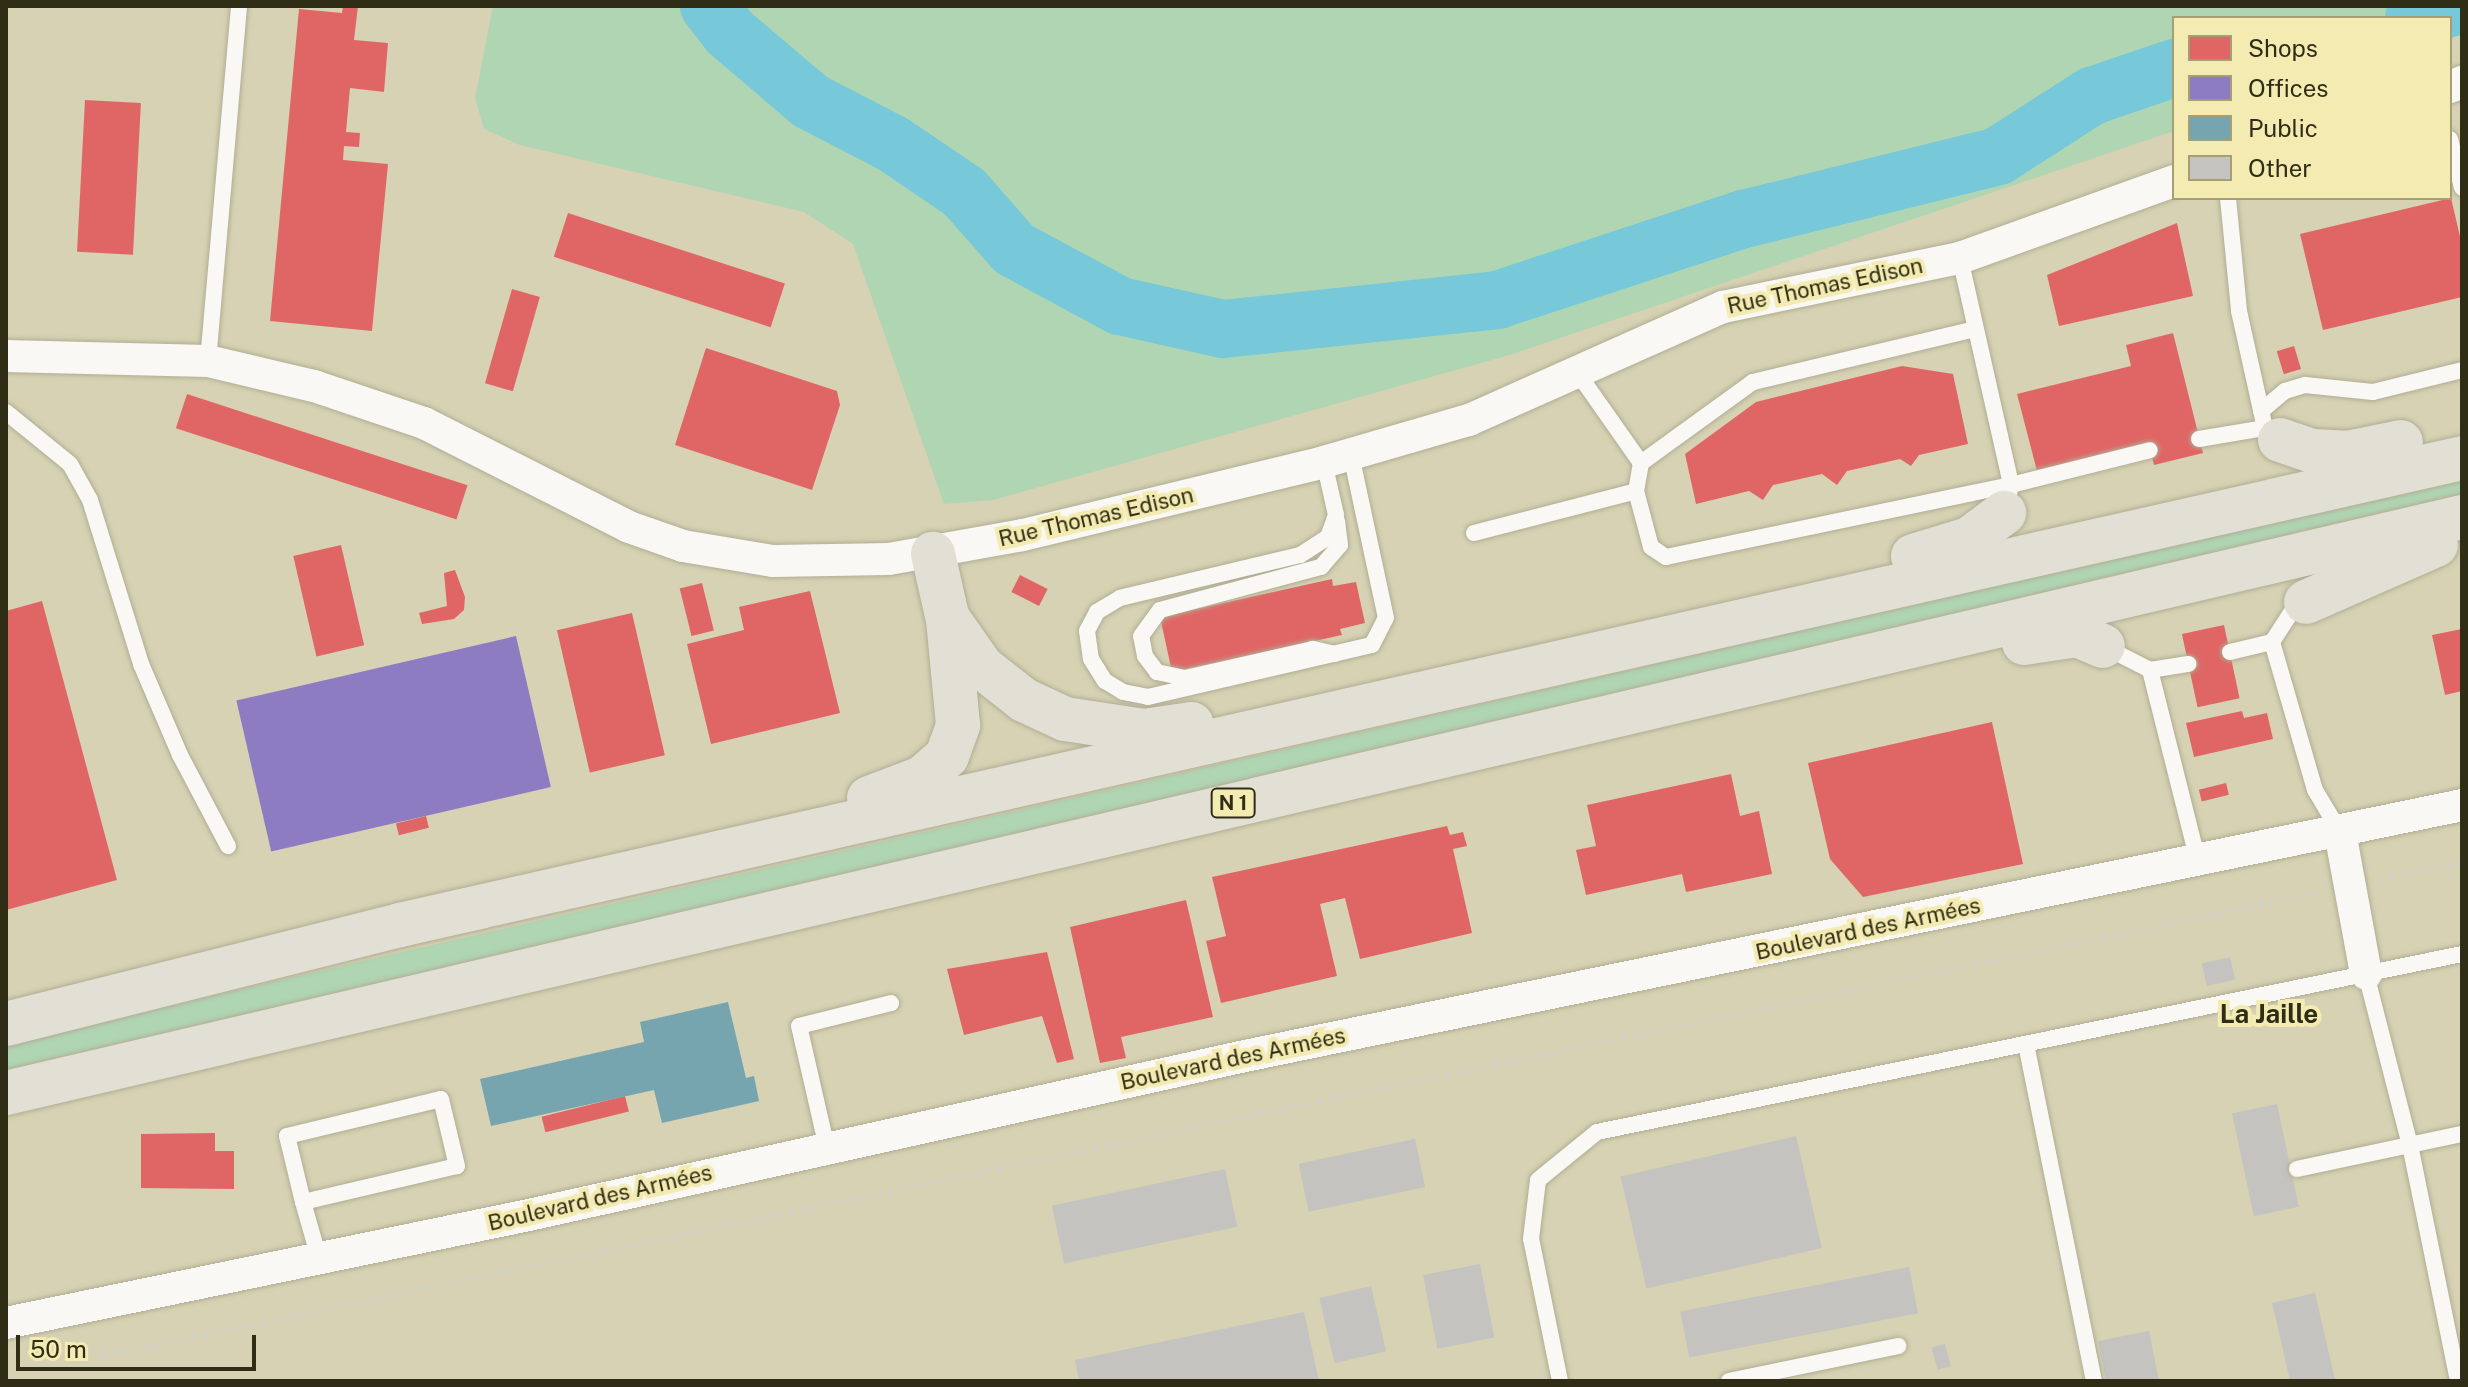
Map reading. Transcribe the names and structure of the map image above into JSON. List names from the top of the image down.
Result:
{
  "streets": {
    "highway": ["N 1"],
    "street": ["Rue Thomas Edison", "Boulevard des Armées"]
  },
  "districts": ["La Jaille"],
  "legend": [
    "Shops",
    "Offices",
    "Public",
    "Other"
  ],
  "scale_bar": "50 m"
}
